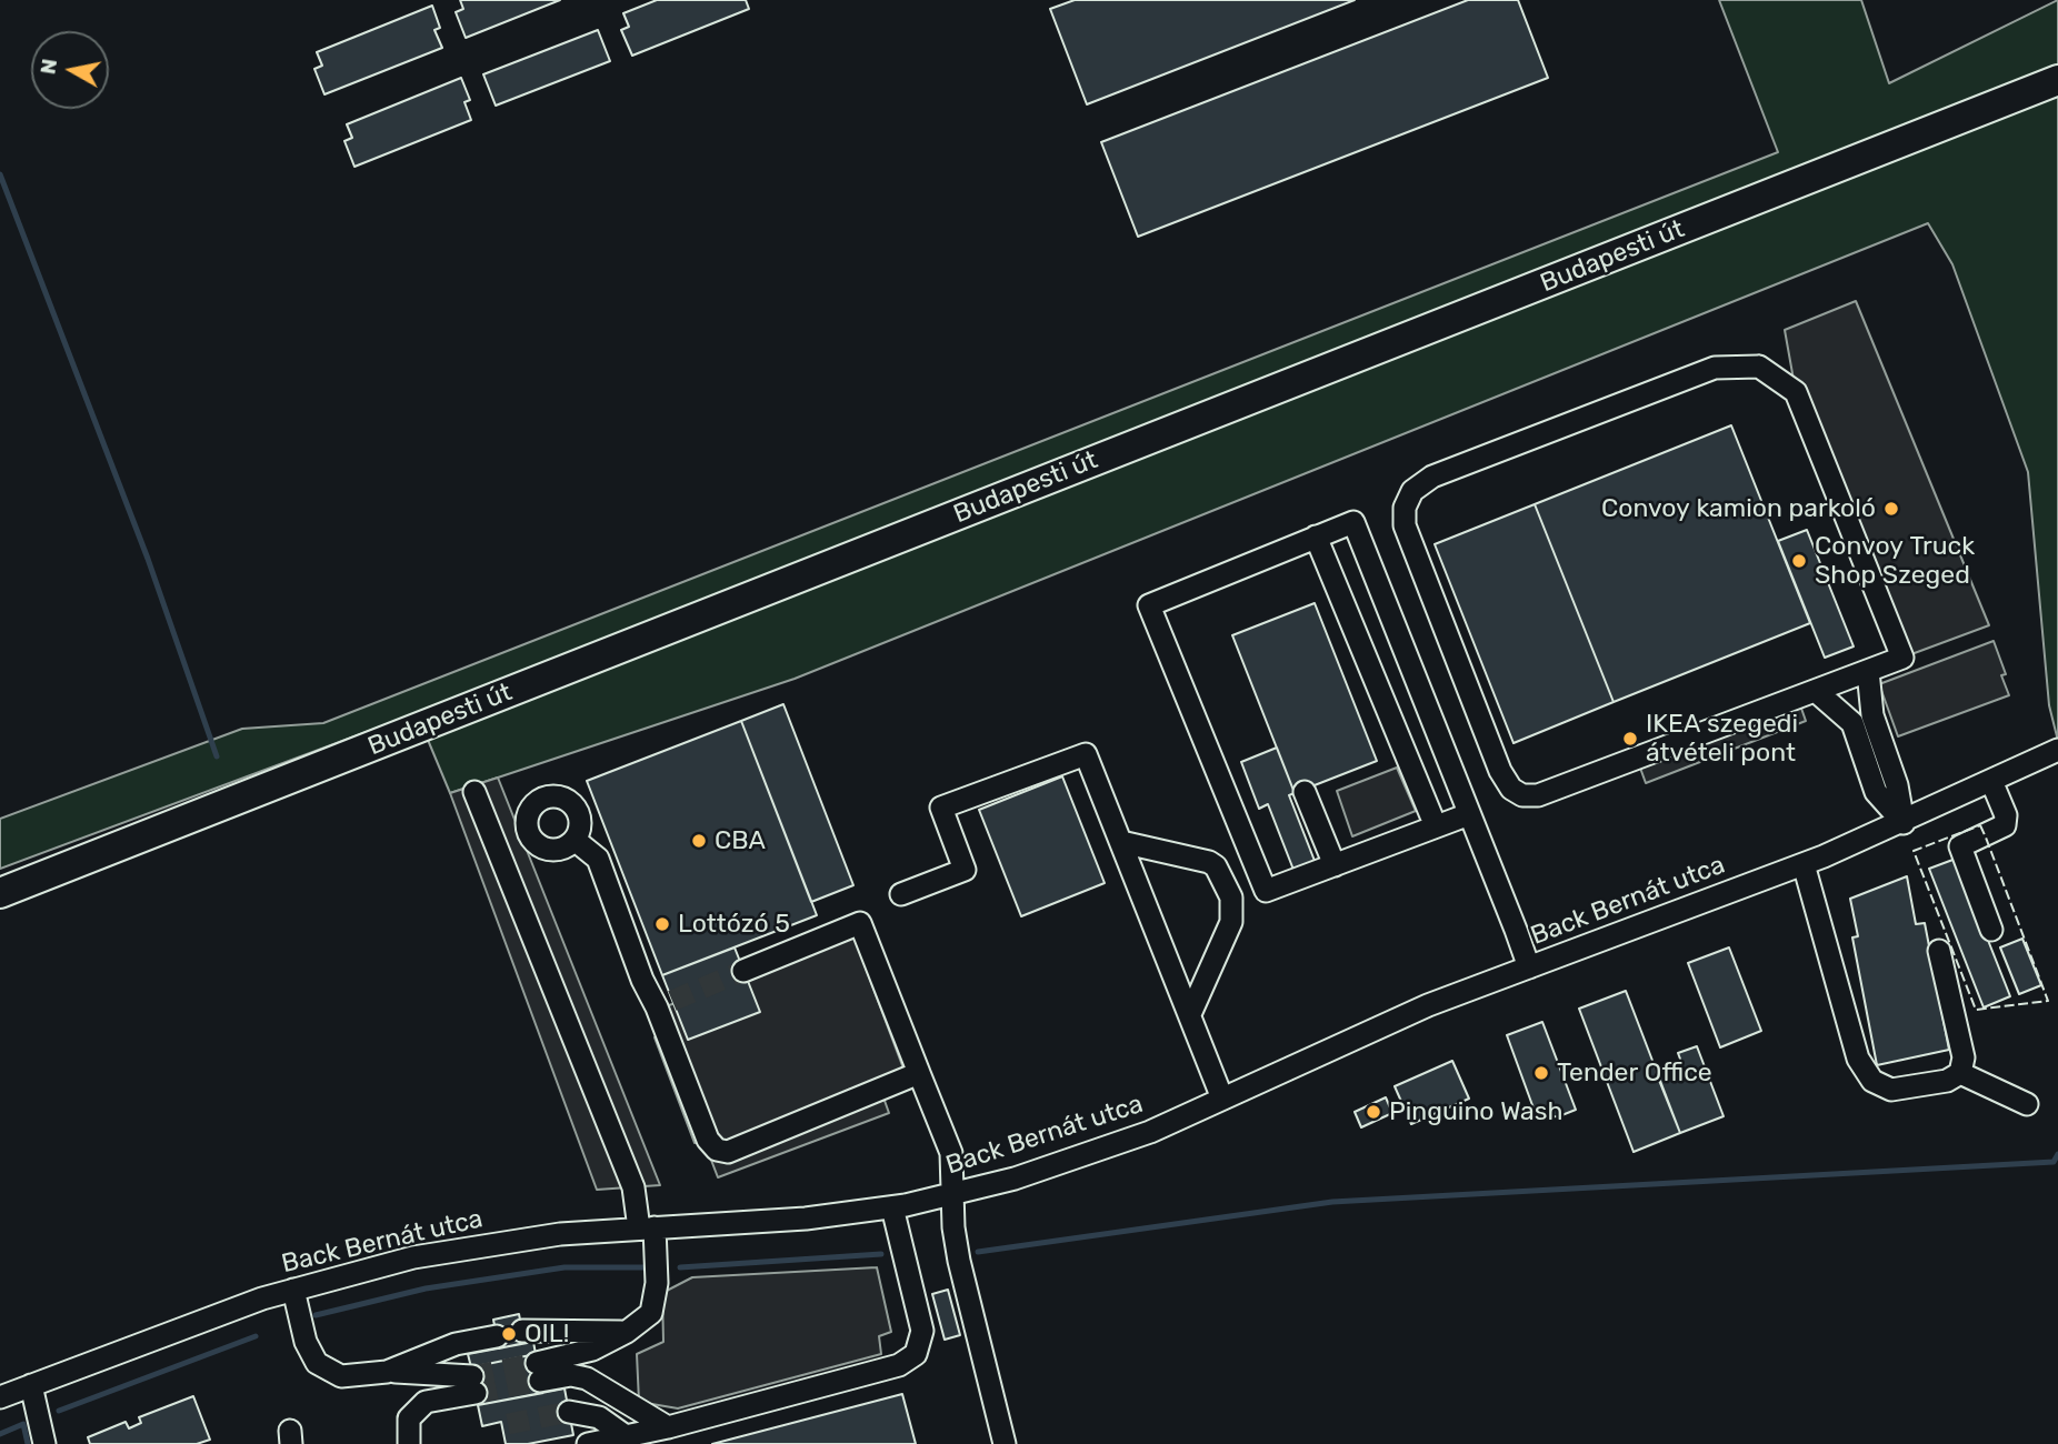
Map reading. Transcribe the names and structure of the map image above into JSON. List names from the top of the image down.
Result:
{
  "streets": {
    "main road": ["Budapesti út"],
    "street": ["Back Bernát utca"]
  },
  "places": [
    "Convoy kamion parkoló",
    "Convoy Truck Shop Szeged",
    "IKEA szegedi átvételi pont",
    "CBA",
    "Lottózó 5",
    "Tender Office",
    "Pinguino Wash",
    "OIL!"
  ],
  "north": "left"
}
